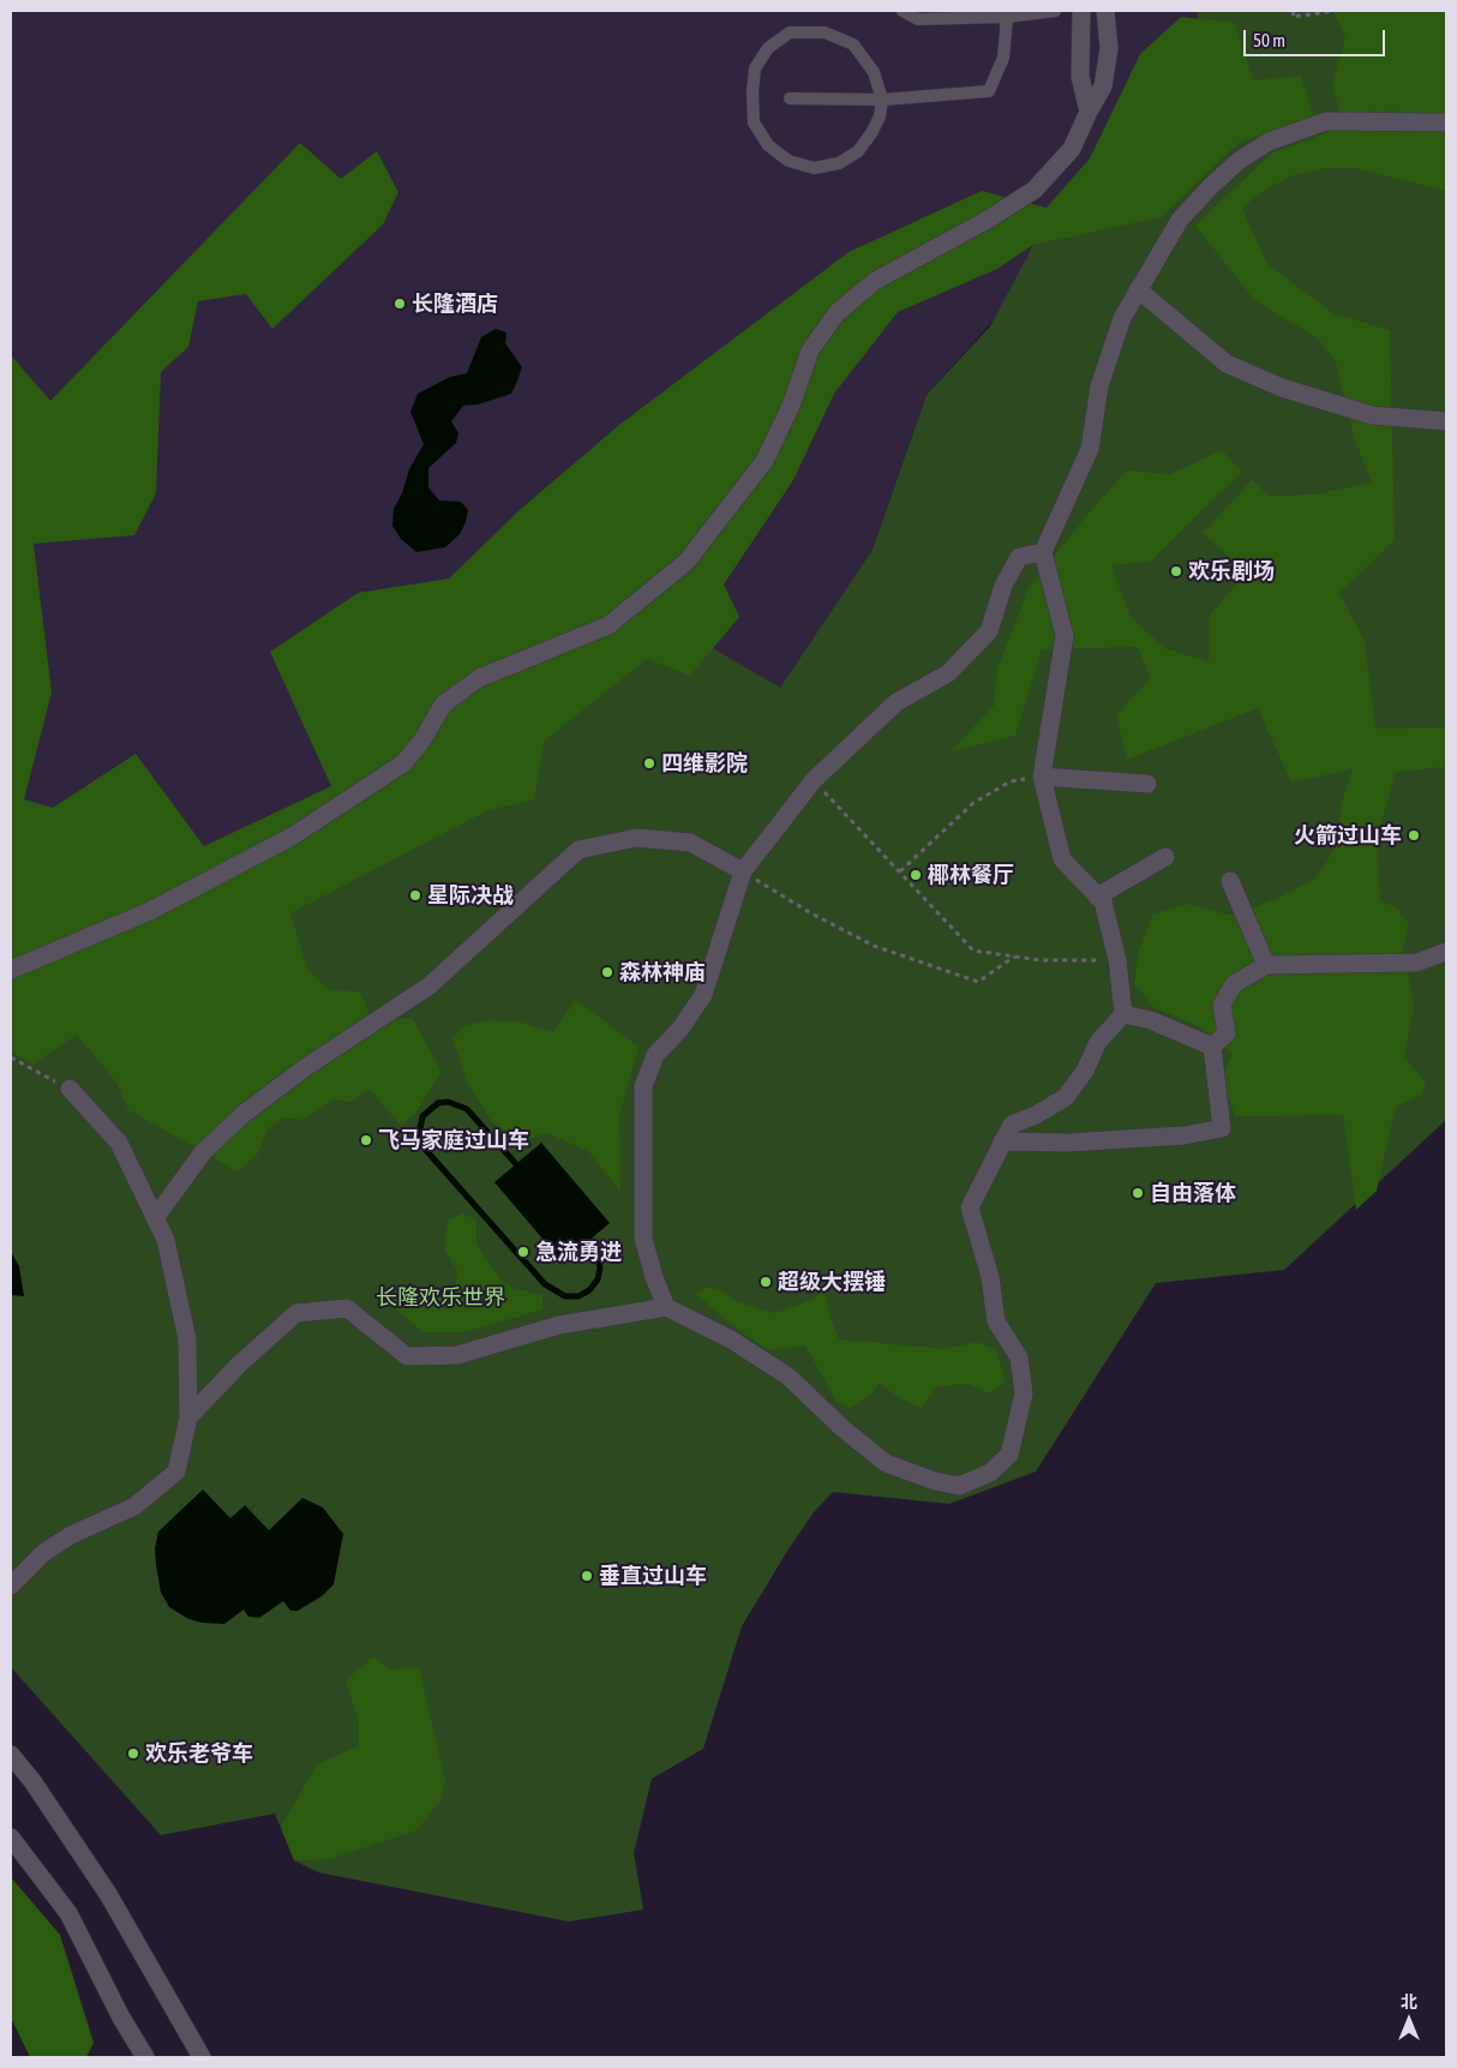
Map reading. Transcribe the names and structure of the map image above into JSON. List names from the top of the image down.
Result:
{
  "parks": ["长隆欢乐世界"],
  "places": [
    "长隆酒店",
    "欢乐剧场",
    "四维影院",
    "火箭过山车",
    "椰林餐厅",
    "星际决战",
    "森林神庙",
    "飞马家庭过山车",
    "自由落体",
    "急流勇进",
    "超级大摆锤",
    "垂直过山车",
    "欢乐老爷车"
  ],
  "scale_bar": "50 m",
  "north": "top"
}
